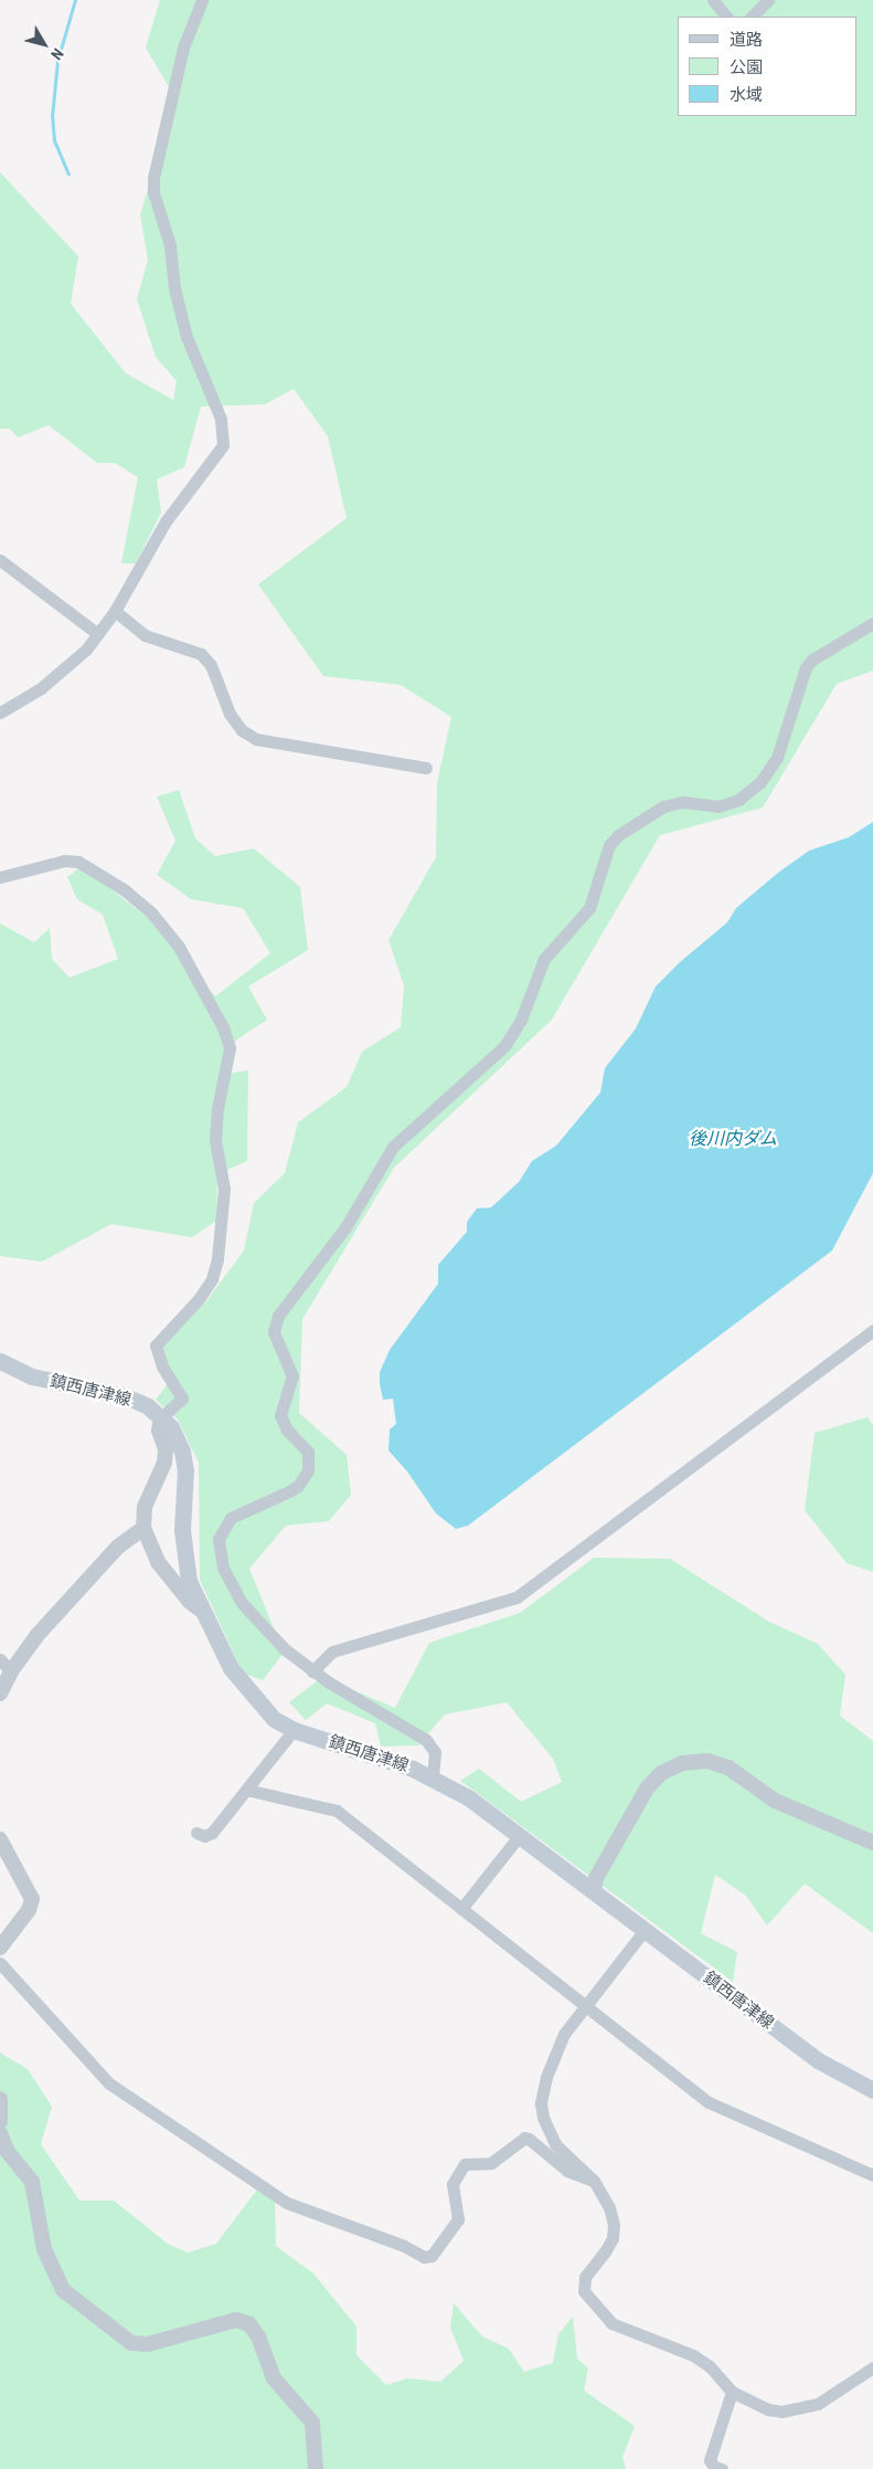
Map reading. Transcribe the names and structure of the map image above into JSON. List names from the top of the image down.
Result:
{
  "streets": {
    "main road": ["鎮西唐津線"]
  },
  "water": ["後川内ダム"],
  "legend": ["道路", "公園", "水域"],
  "north": "bottom right"
}
